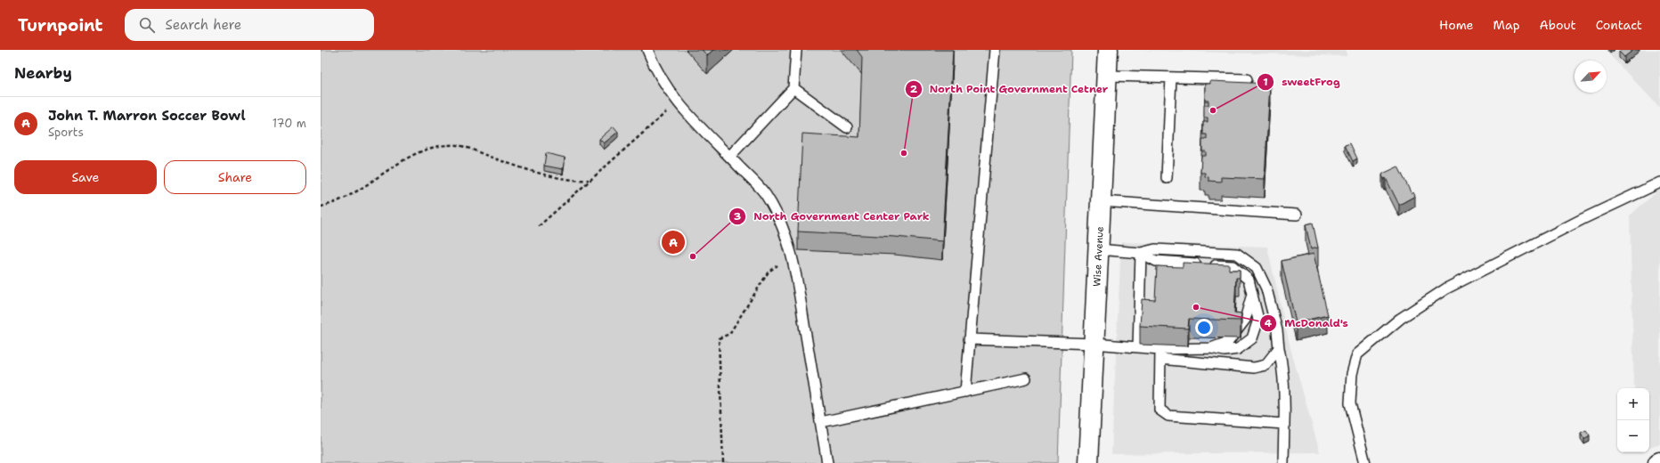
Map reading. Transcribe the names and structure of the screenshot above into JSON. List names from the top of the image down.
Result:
{
  "streets": {
    "main road": ["Wise Avenue"]
  },
  "places": [
    "sweetFrog",
    "North Point Government Cetner",
    "North Government Center Park",
    "McDonald's"
  ],
  "north": "top right",
  "page": {
    "header": "Turnpoint",
    "search": "Search here",
    "nav": [
      "Home",
      "Map",
      "About",
      "Contact"
    ],
    "heading": "Nearby",
    "list": [
      {
        "mark": "A",
        "name": "John T. Marron Soccer Bowl",
        "note": "Sports",
        "value": "170 m"
      }
    ],
    "buttons": ["Save", "Share"],
    "pins": "A",
    "map_buttons": ["+", "−"]
  }
}
